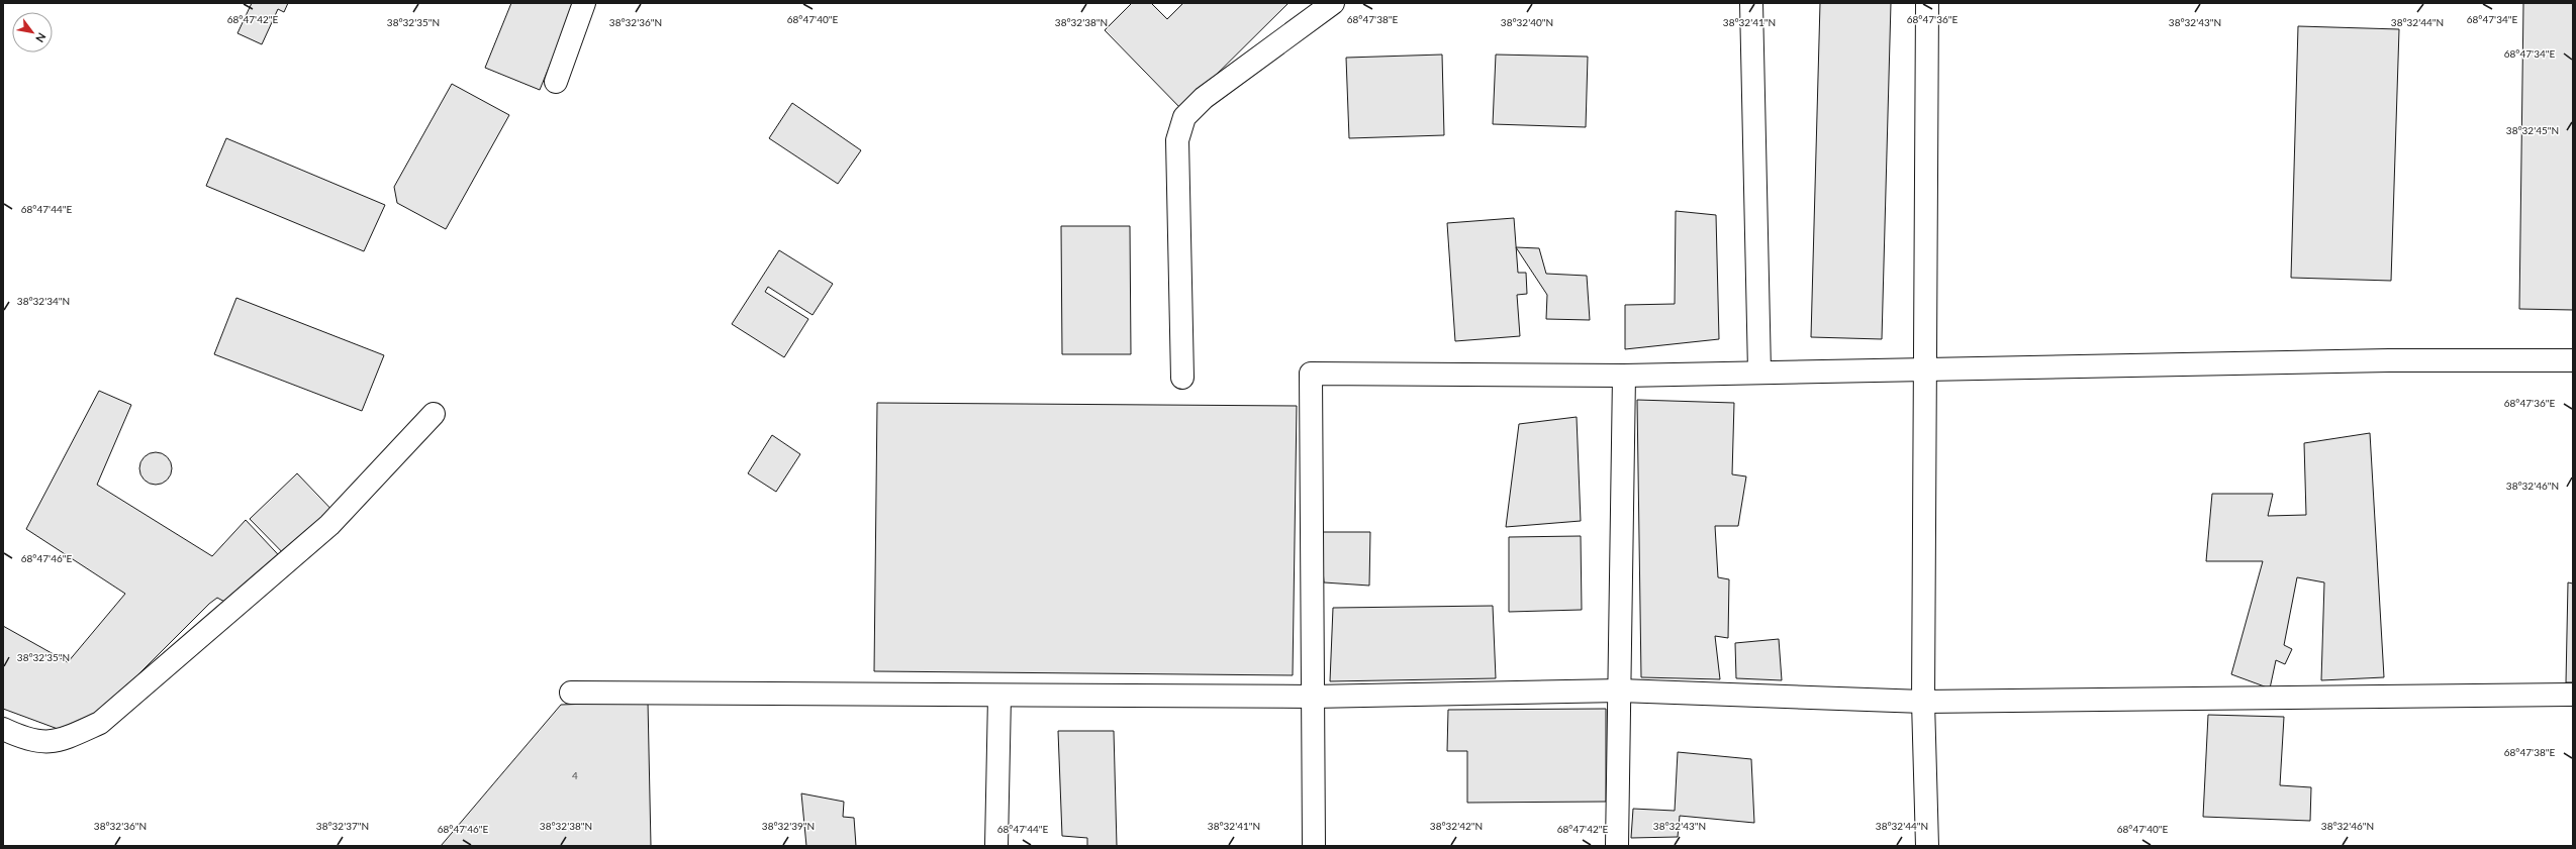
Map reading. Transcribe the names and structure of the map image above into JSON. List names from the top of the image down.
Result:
{
  "house_numbers": ["4"],
  "north": "bottom right",
  "coordinates": [
    "68°47'34\"E",
    "68°47'42\"E",
    "68°47'40\"E",
    "68°47'38\"E",
    "68°47'36\"E",
    "38°32'35\"N",
    "38°32'36\"N",
    "38°32'38\"N",
    "38°32'40\"N",
    "38°32'41\"N",
    "38°32'43\"N",
    "38°32'44\"N",
    "38°32'45\"N",
    "68°47'44\"E",
    "38°32'34\"N",
    "38°32'46\"N",
    "68°47'46\"E",
    "38°32'37\"N",
    "38°32'39\"N",
    "38°32'42\"N"
  ]
}
